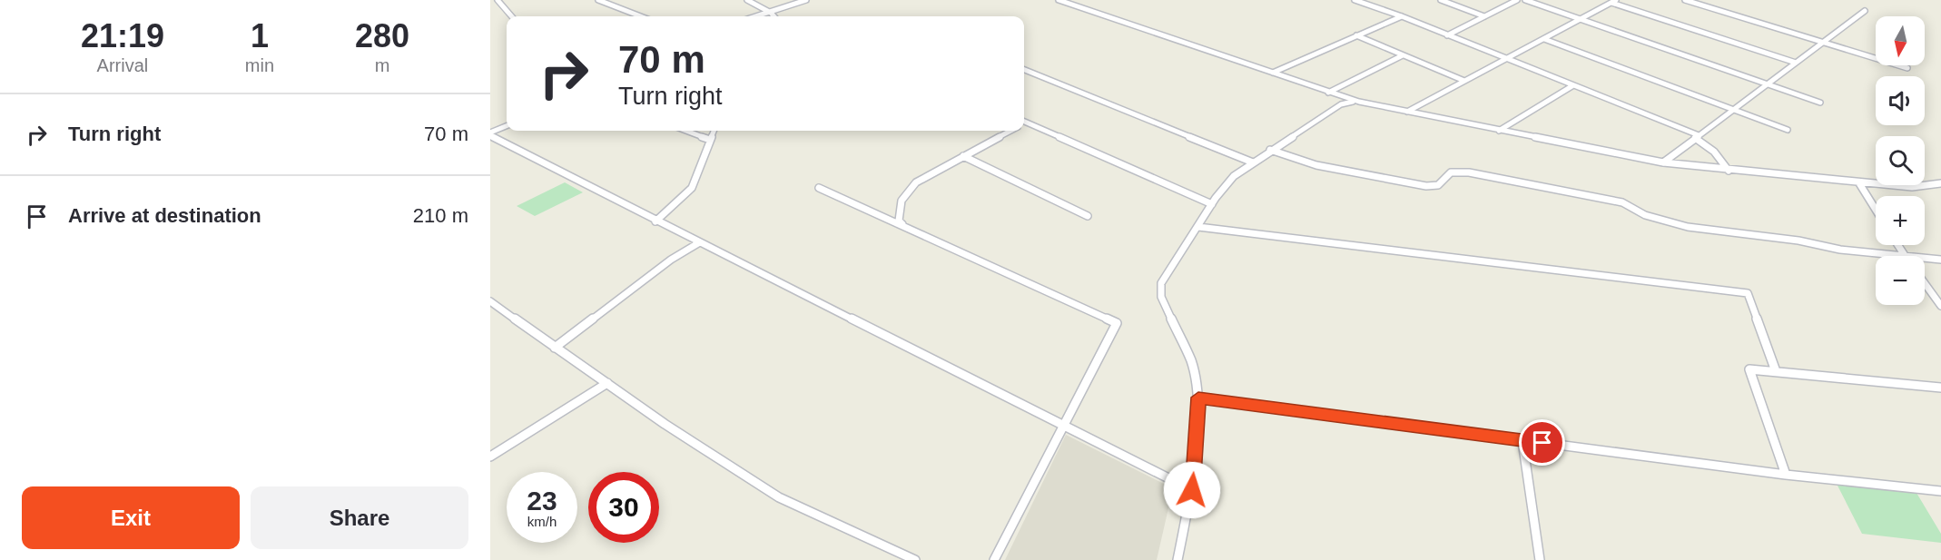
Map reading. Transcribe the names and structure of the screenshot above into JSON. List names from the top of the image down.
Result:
{
  "north": "bottom",
  "page": {
    "eta": [
      "21:19",
      "Arrival",
      "1",
      "min",
      "280",
      "m"
    ],
    "map_buttons": ["+", "−"],
    "turn": ["70 m", "Turn right"],
    "list": [
      {
        "name": "Turn right",
        "value": "70 m"
      },
      {
        "name": "Arrive at destination",
        "value": "210 m"
      }
    ],
    "speed": "23 km/h",
    "limit": "30",
    "buttons": ["Exit", "Share"]
  }
}
